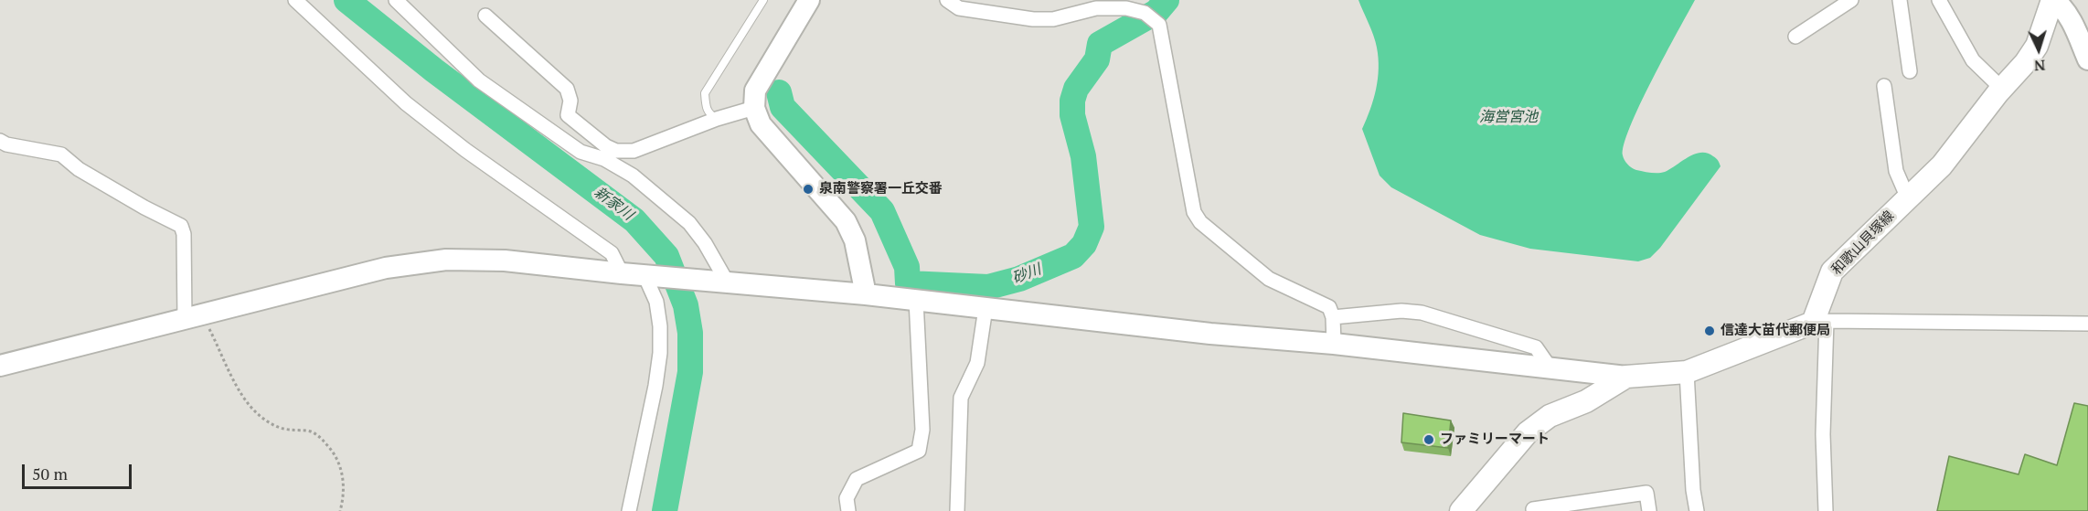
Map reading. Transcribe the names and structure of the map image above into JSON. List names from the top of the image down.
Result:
{
  "streets": {
    "main road": ["和歌山貝塚線"]
  },
  "water": ["海営宮池", "新家川", "砂川"],
  "places": ["泉南警察署一丘交番", "信達大苗代郵便局", "ファミリーマート"],
  "scale_bar": "50 m",
  "north": "bottom"
}
